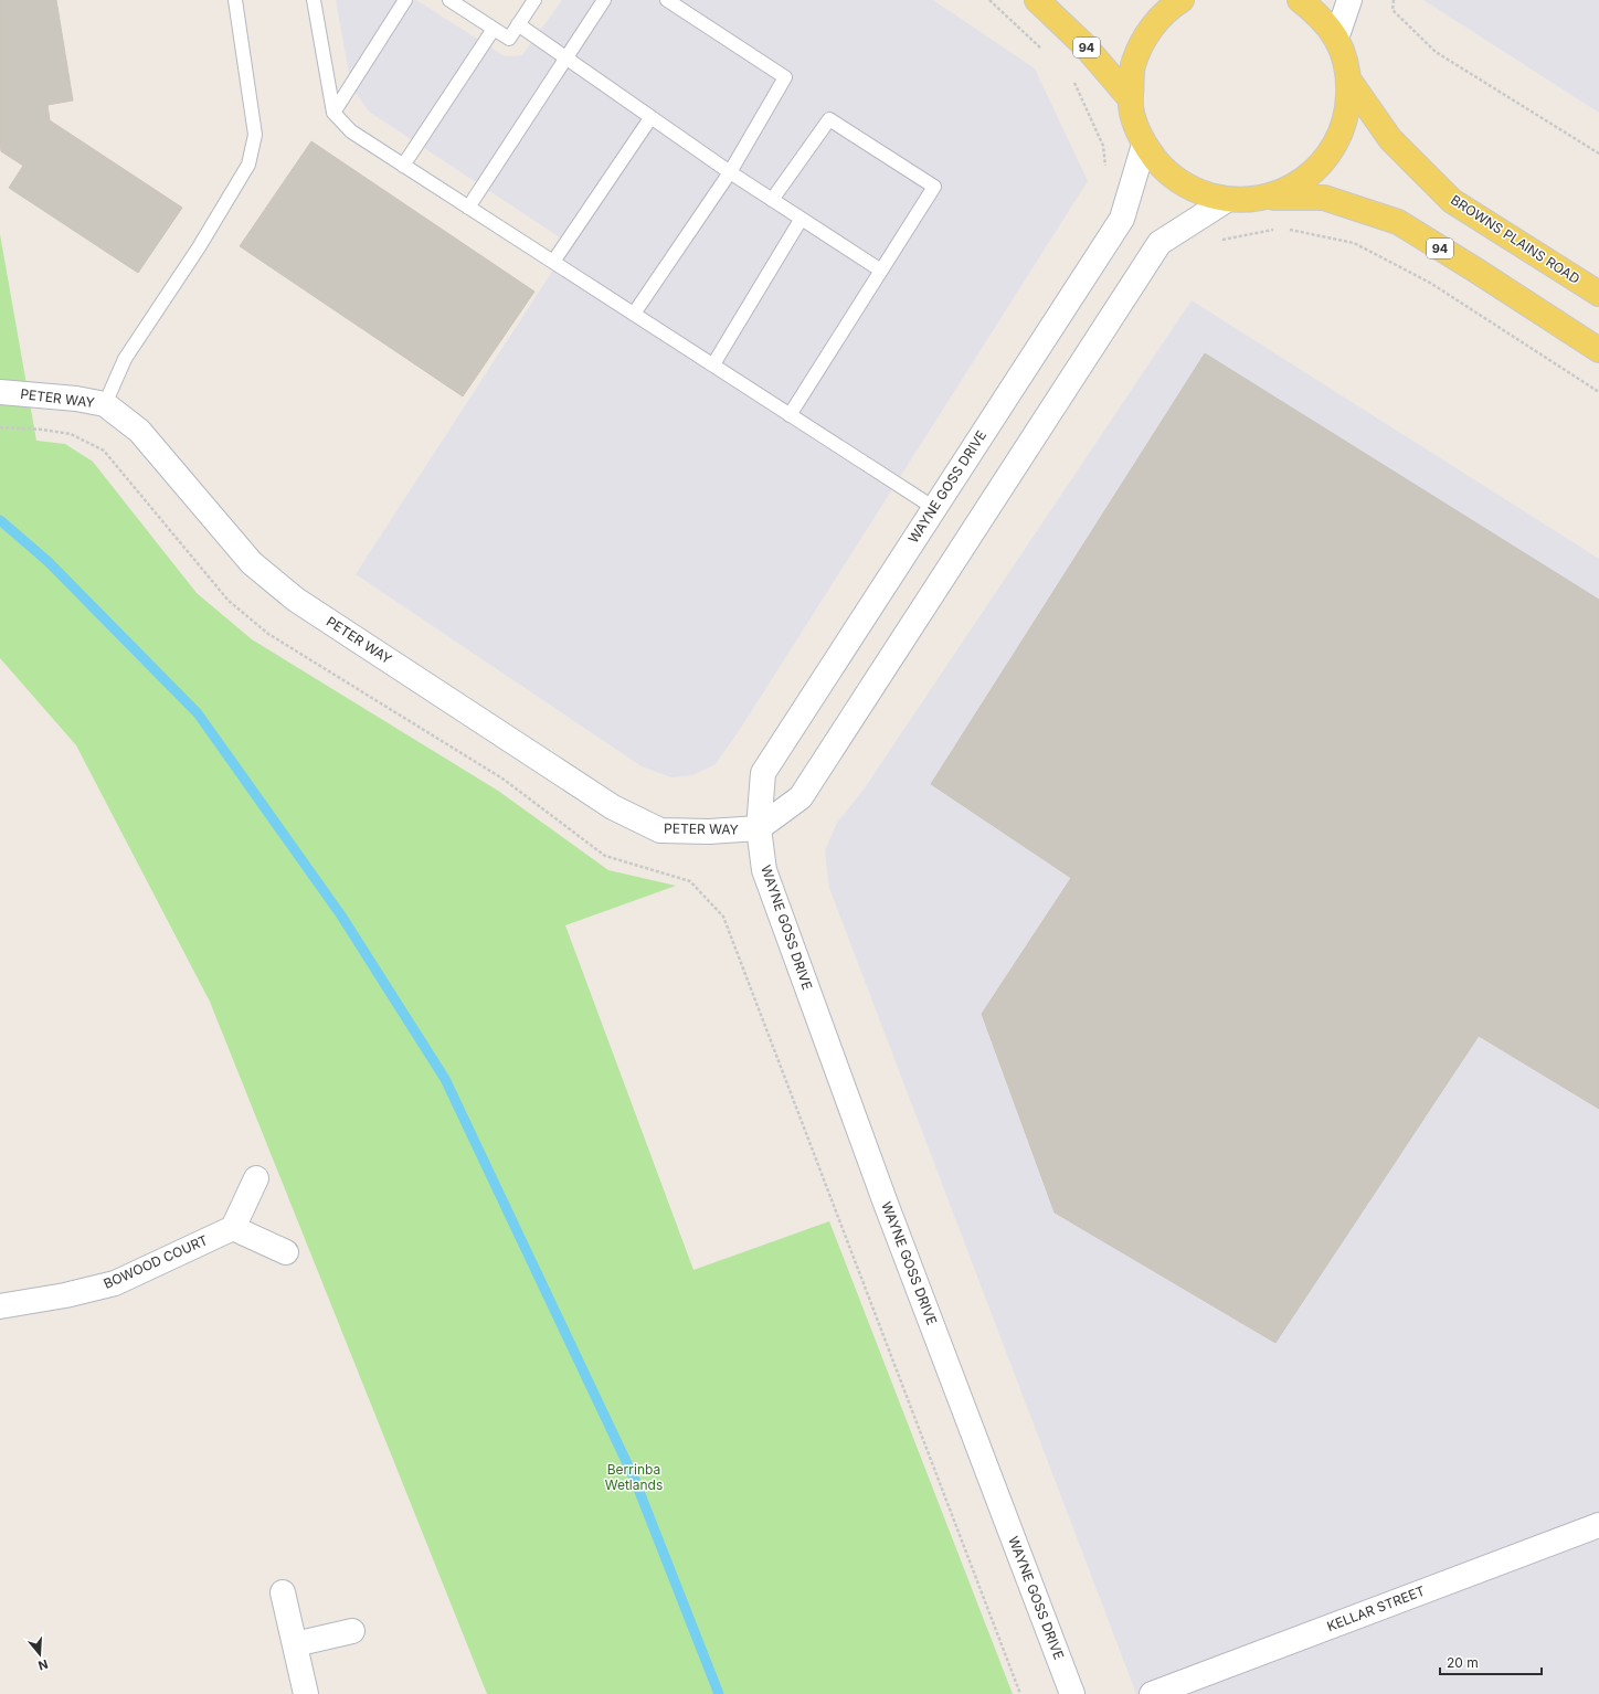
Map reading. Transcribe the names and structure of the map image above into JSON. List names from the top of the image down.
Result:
{
  "streets": {
    "main road": ["94", "BROWNS PLAINS ROAD"],
    "street": [
      "PETER WAY",
      "WAYNE GOSS DRIVE",
      "BOWOOD COURT",
      "KELLAR STREET"
    ]
  },
  "crossings": [
    ["94", "BROWNS PLAINS ROAD"],
    ["94", "WAYNE GOSS DRIVE"],
    ["PETER WAY", "WAYNE GOSS DRIVE"]
  ],
  "parks": ["Berrinba Wetlands"],
  "scale_bar": "20 m",
  "north": "bottom"
}
